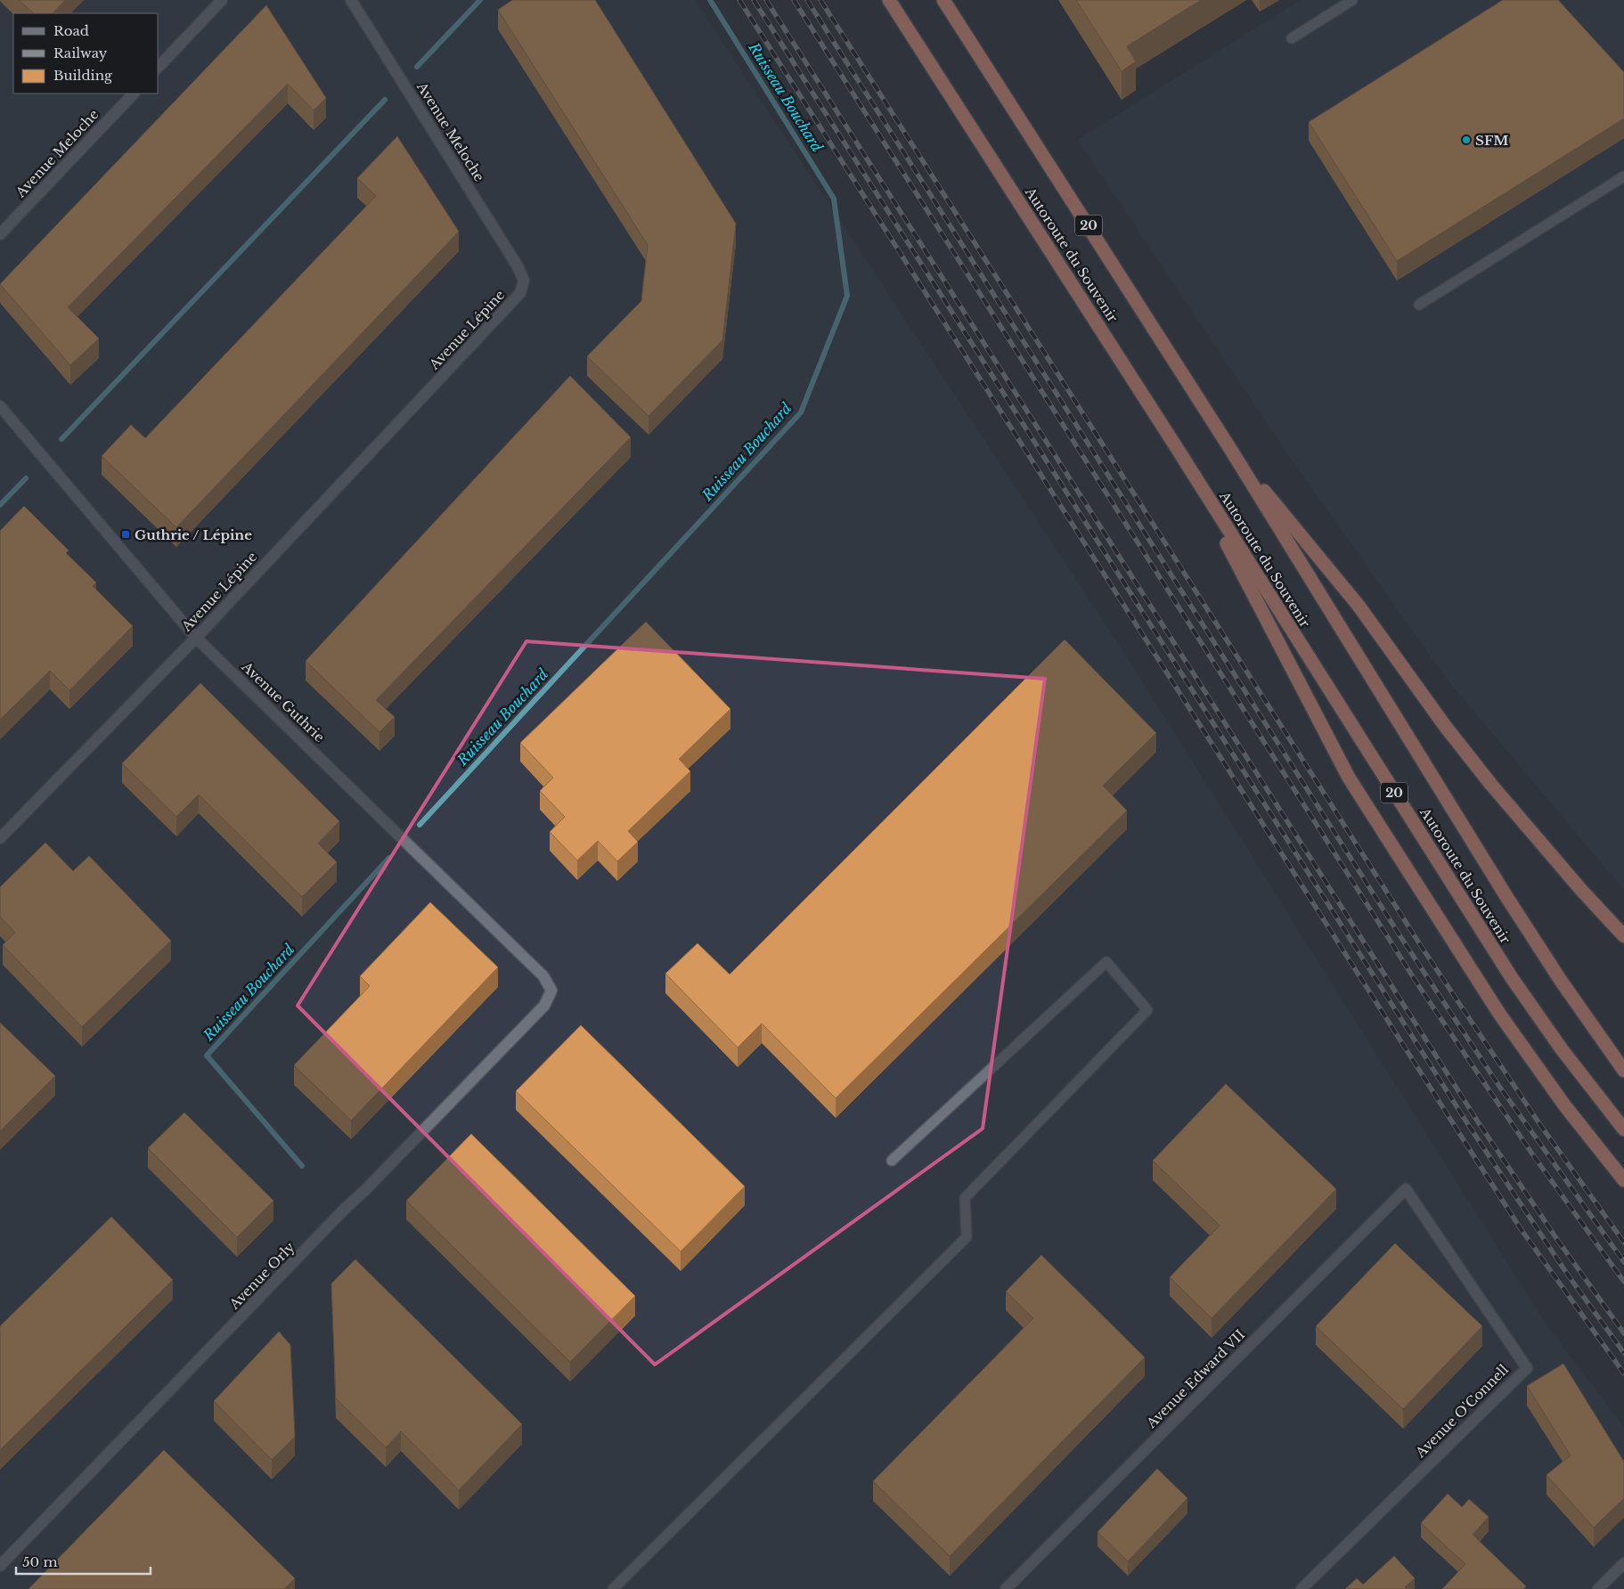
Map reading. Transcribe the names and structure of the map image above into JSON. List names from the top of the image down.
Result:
{
  "streets": {
    "highway": ["20", "Autoroute du Souvenir"],
    "street": [
      "Avenue Meloche",
      "Avenue Lépine",
      "Avenue Guthrie",
      "Avenue Orly",
      "Avenue Edward VII",
      "Avenue O'Connell"
    ]
  },
  "crossings": [
    ["Avenue Meloche", "Avenue Lépine"],
    ["Avenue Lépine", "Avenue Guthrie"],
    ["Avenue Guthrie", "Avenue Orly"],
    ["Avenue Edward VII", "Avenue O'Connell"]
  ],
  "water": ["Ruisseau Bouchard"],
  "places": {
    "other": ["SFM"],
    "transit": ["Guthrie / Lépine"]
  },
  "legend": ["Road", "Railway", "Building"],
  "scale_bar": "50 m"
}
